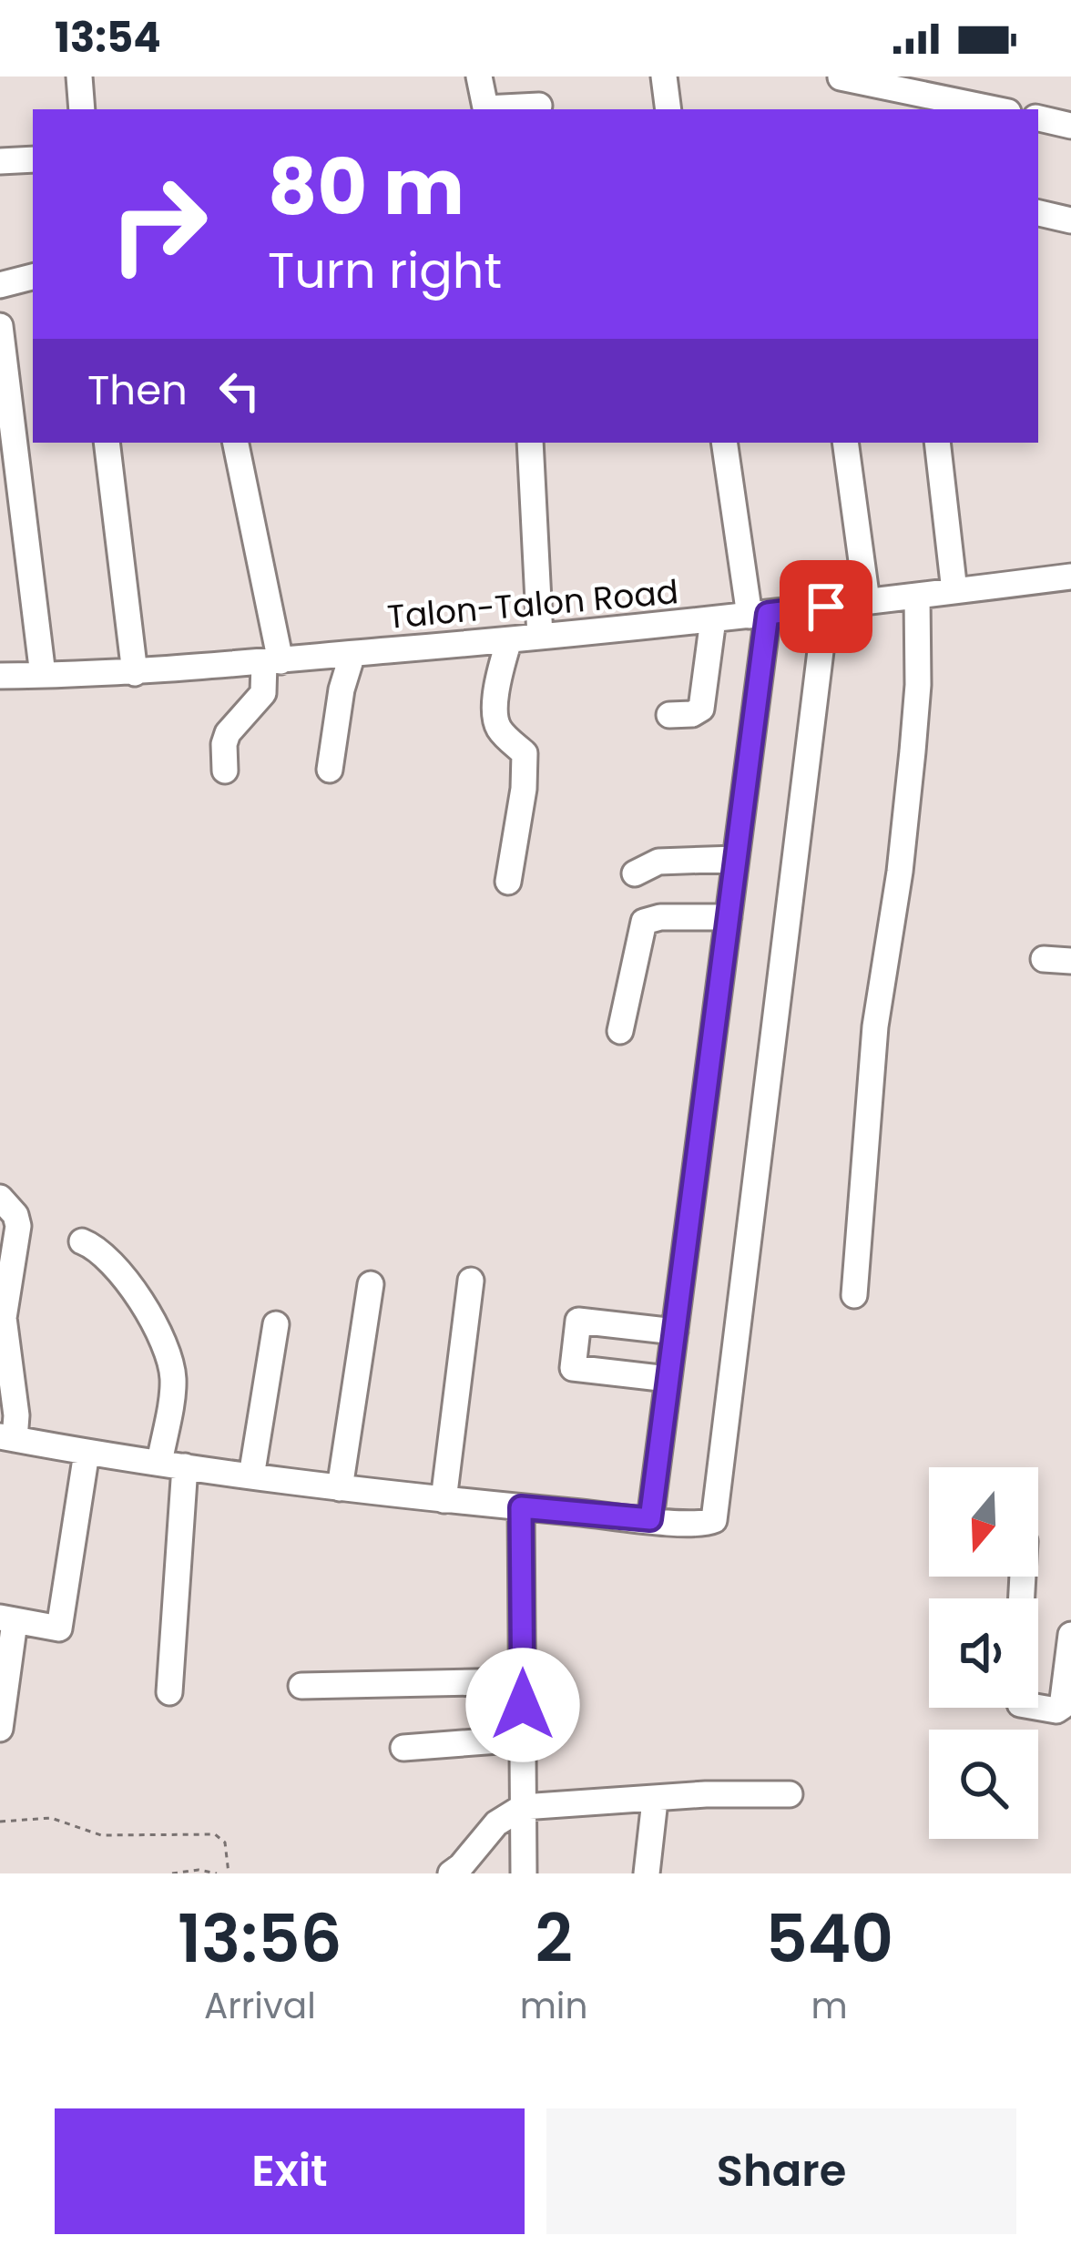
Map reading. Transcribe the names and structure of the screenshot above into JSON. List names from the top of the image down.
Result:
{
  "streets": {
    "street": ["Talon-Talon Road"]
  },
  "north": "bottom",
  "page": {
    "status": "13:54",
    "turn": ["80 m", "Turn right"],
    "then": "Then",
    "eta": [
      "13:56",
      "Arrival",
      "2",
      "min",
      "540",
      "m"
    ],
    "buttons": ["Exit", "Share"]
  }
}
